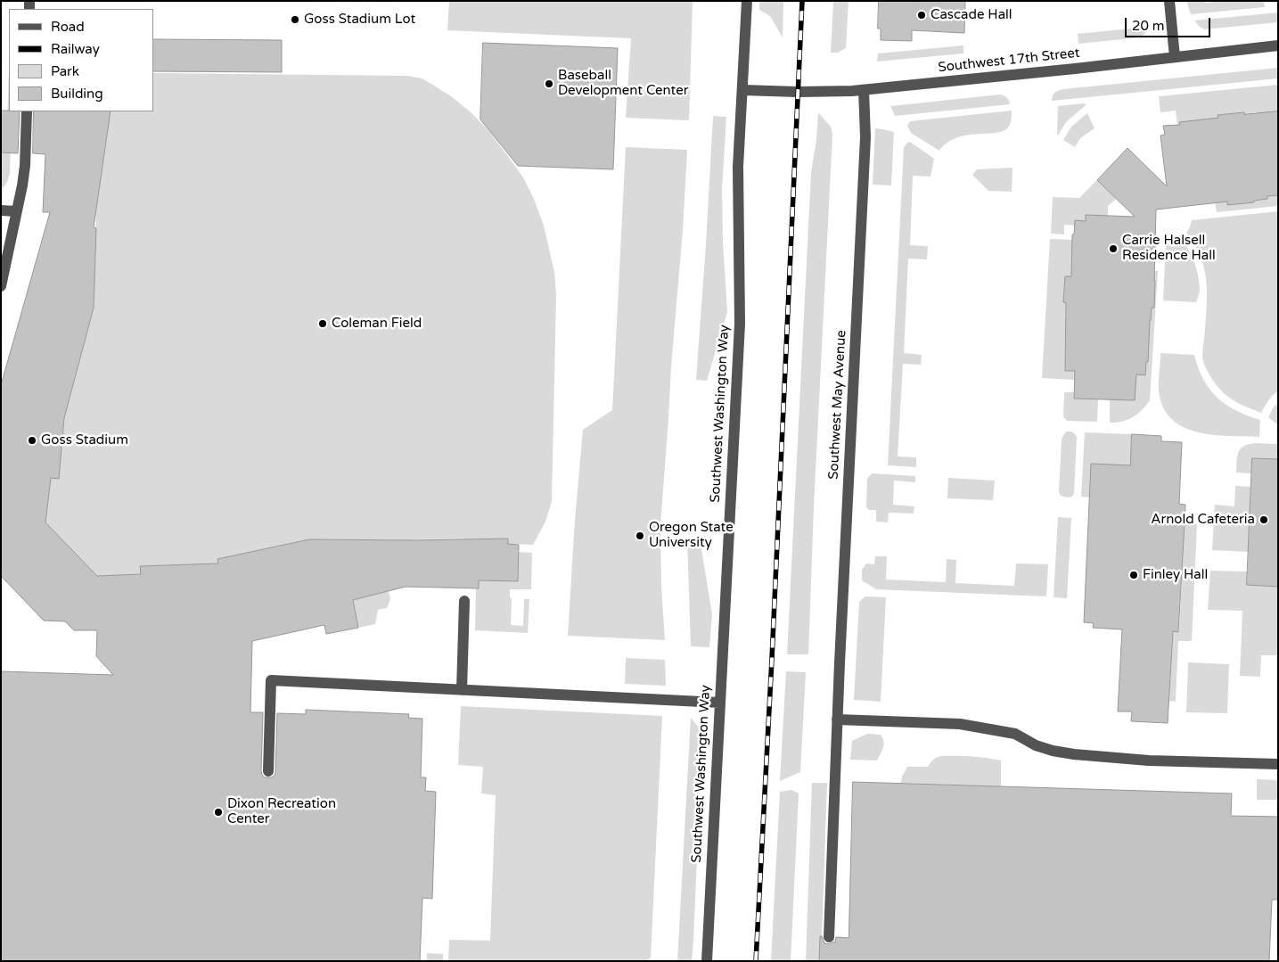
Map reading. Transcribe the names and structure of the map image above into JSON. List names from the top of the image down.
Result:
{
  "streets": {
    "street": ["Southwest 17th Street", "Southwest May Avenue", "Southwest Washington Way"]
  },
  "crossings": [
    ["Southwest 17th Street", "Southwest May Avenue"],
    ["Southwest 17th Street", "Southwest Washington Way"]
  ],
  "places": [
    "Cascade Hall",
    "Goss Stadium Lot",
    "Baseball Development Center",
    "Carrie Halsell Residence Hall",
    "Coleman Field",
    "Goss Stadium",
    "Arnold Cafeteria",
    "Oregon State University",
    "Finley Hall",
    "Dixon Recreation Center"
  ],
  "legend": [
    "Road",
    "Railway",
    "Park",
    "Building"
  ],
  "scale_bar": "20 m"
}
